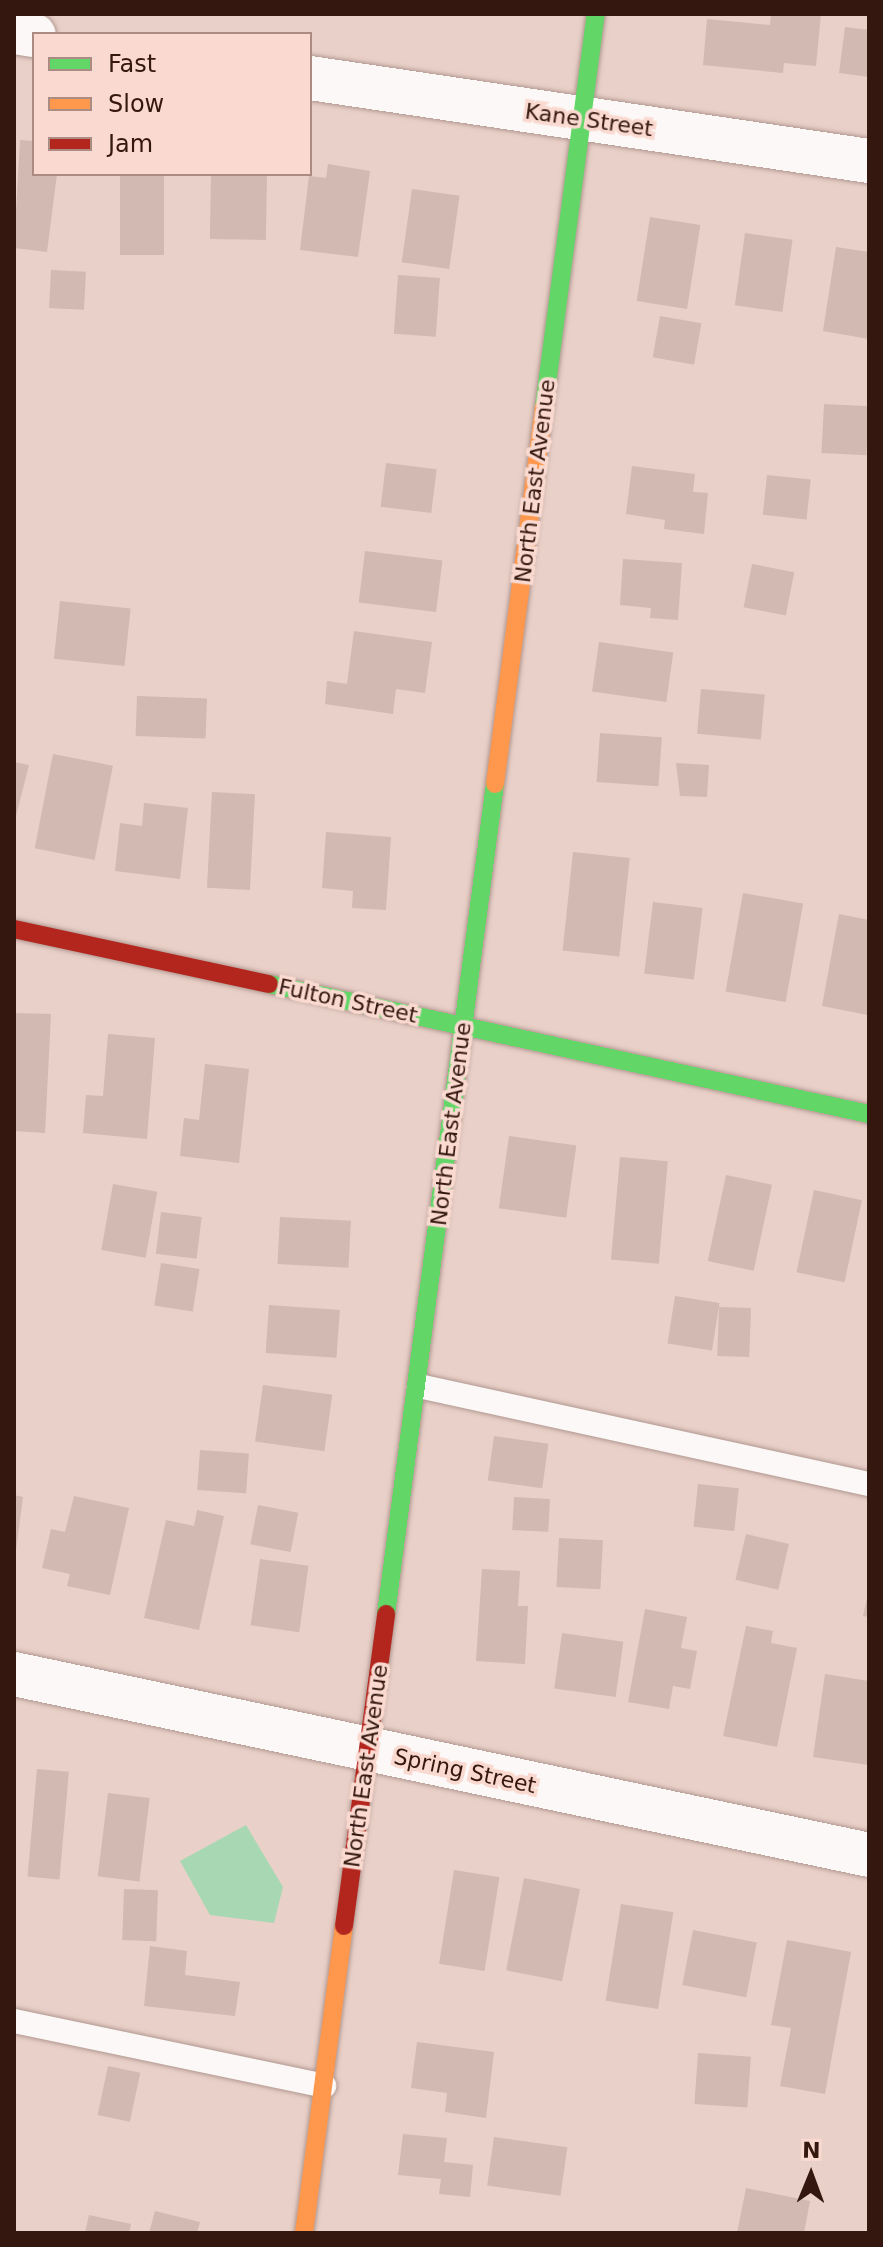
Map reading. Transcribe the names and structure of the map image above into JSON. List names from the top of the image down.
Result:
{
  "streets": {
    "street": [
      "Kane Street",
      "North East Avenue",
      "Fulton Street",
      "Spring Street"
    ]
  },
  "crossings": [
    ["Kane Street", "North East Avenue"],
    ["North East Avenue", "Fulton Street"],
    ["North East Avenue", "Spring Street"]
  ],
  "legend": ["Fast", "Slow", "Jam"],
  "north": "top"
}
